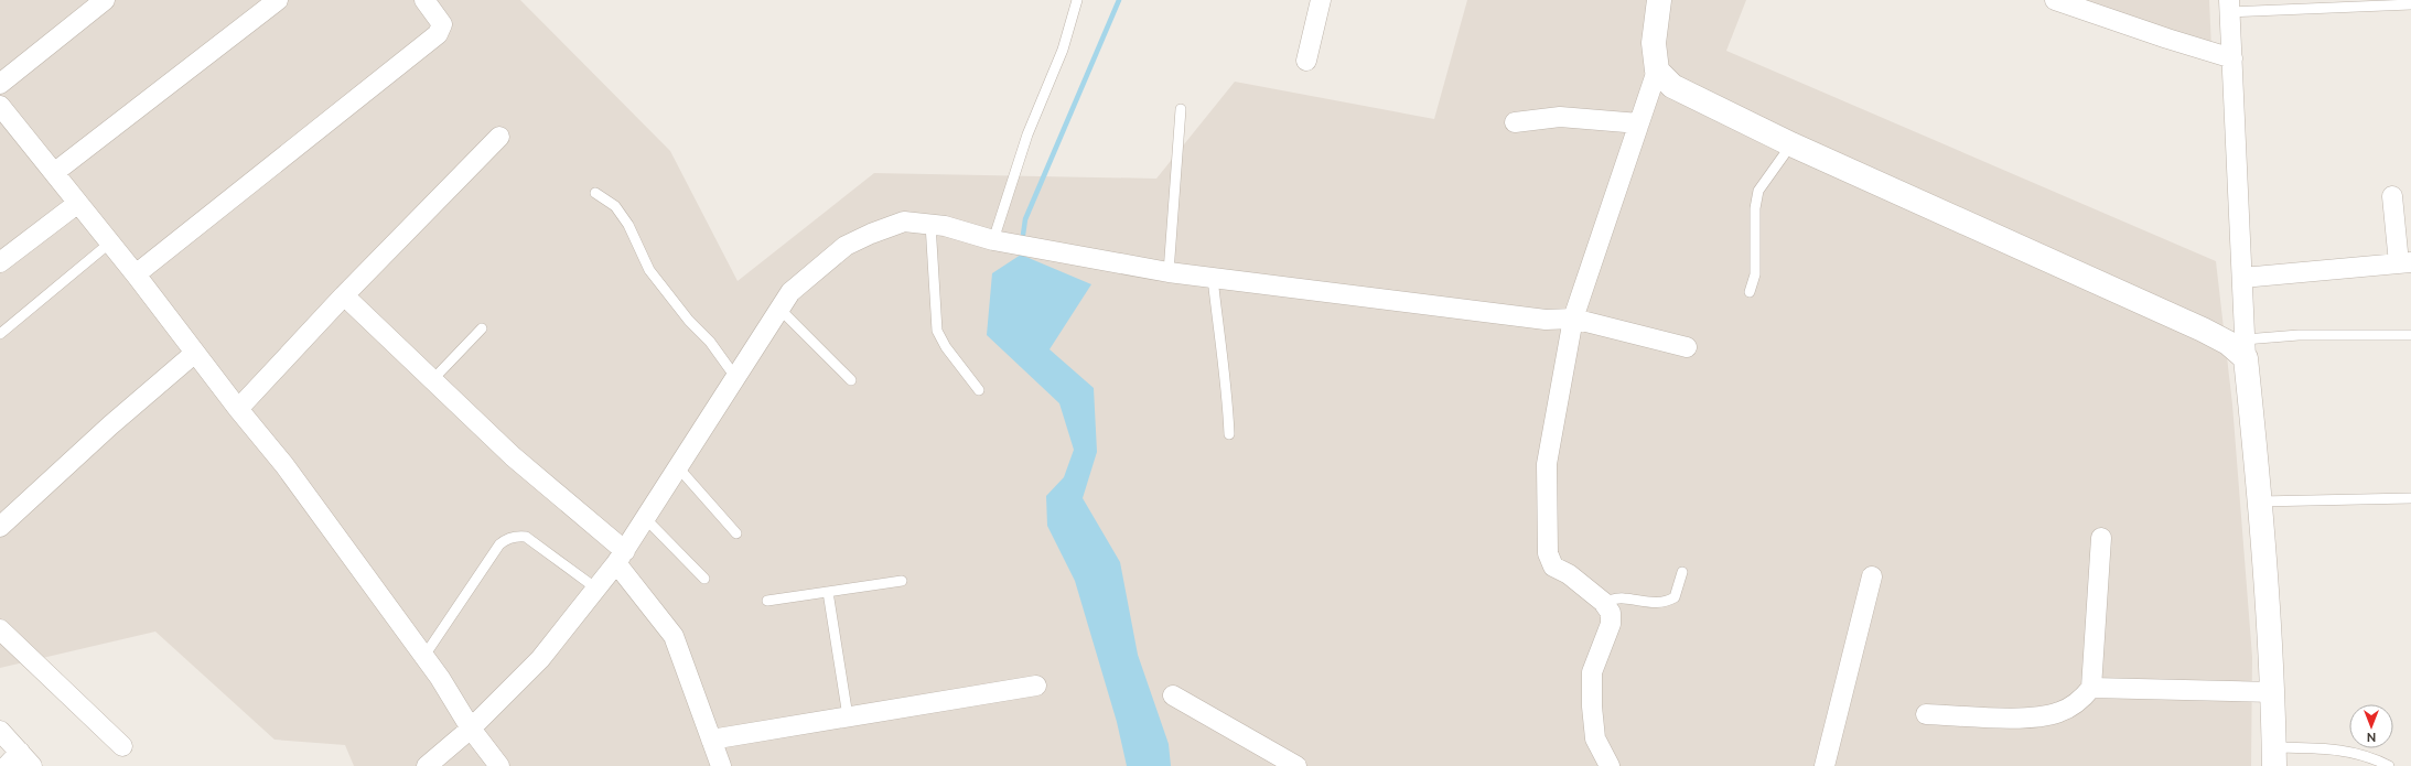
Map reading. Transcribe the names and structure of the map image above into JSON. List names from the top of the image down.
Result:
{
  "north": "bottom"
}
